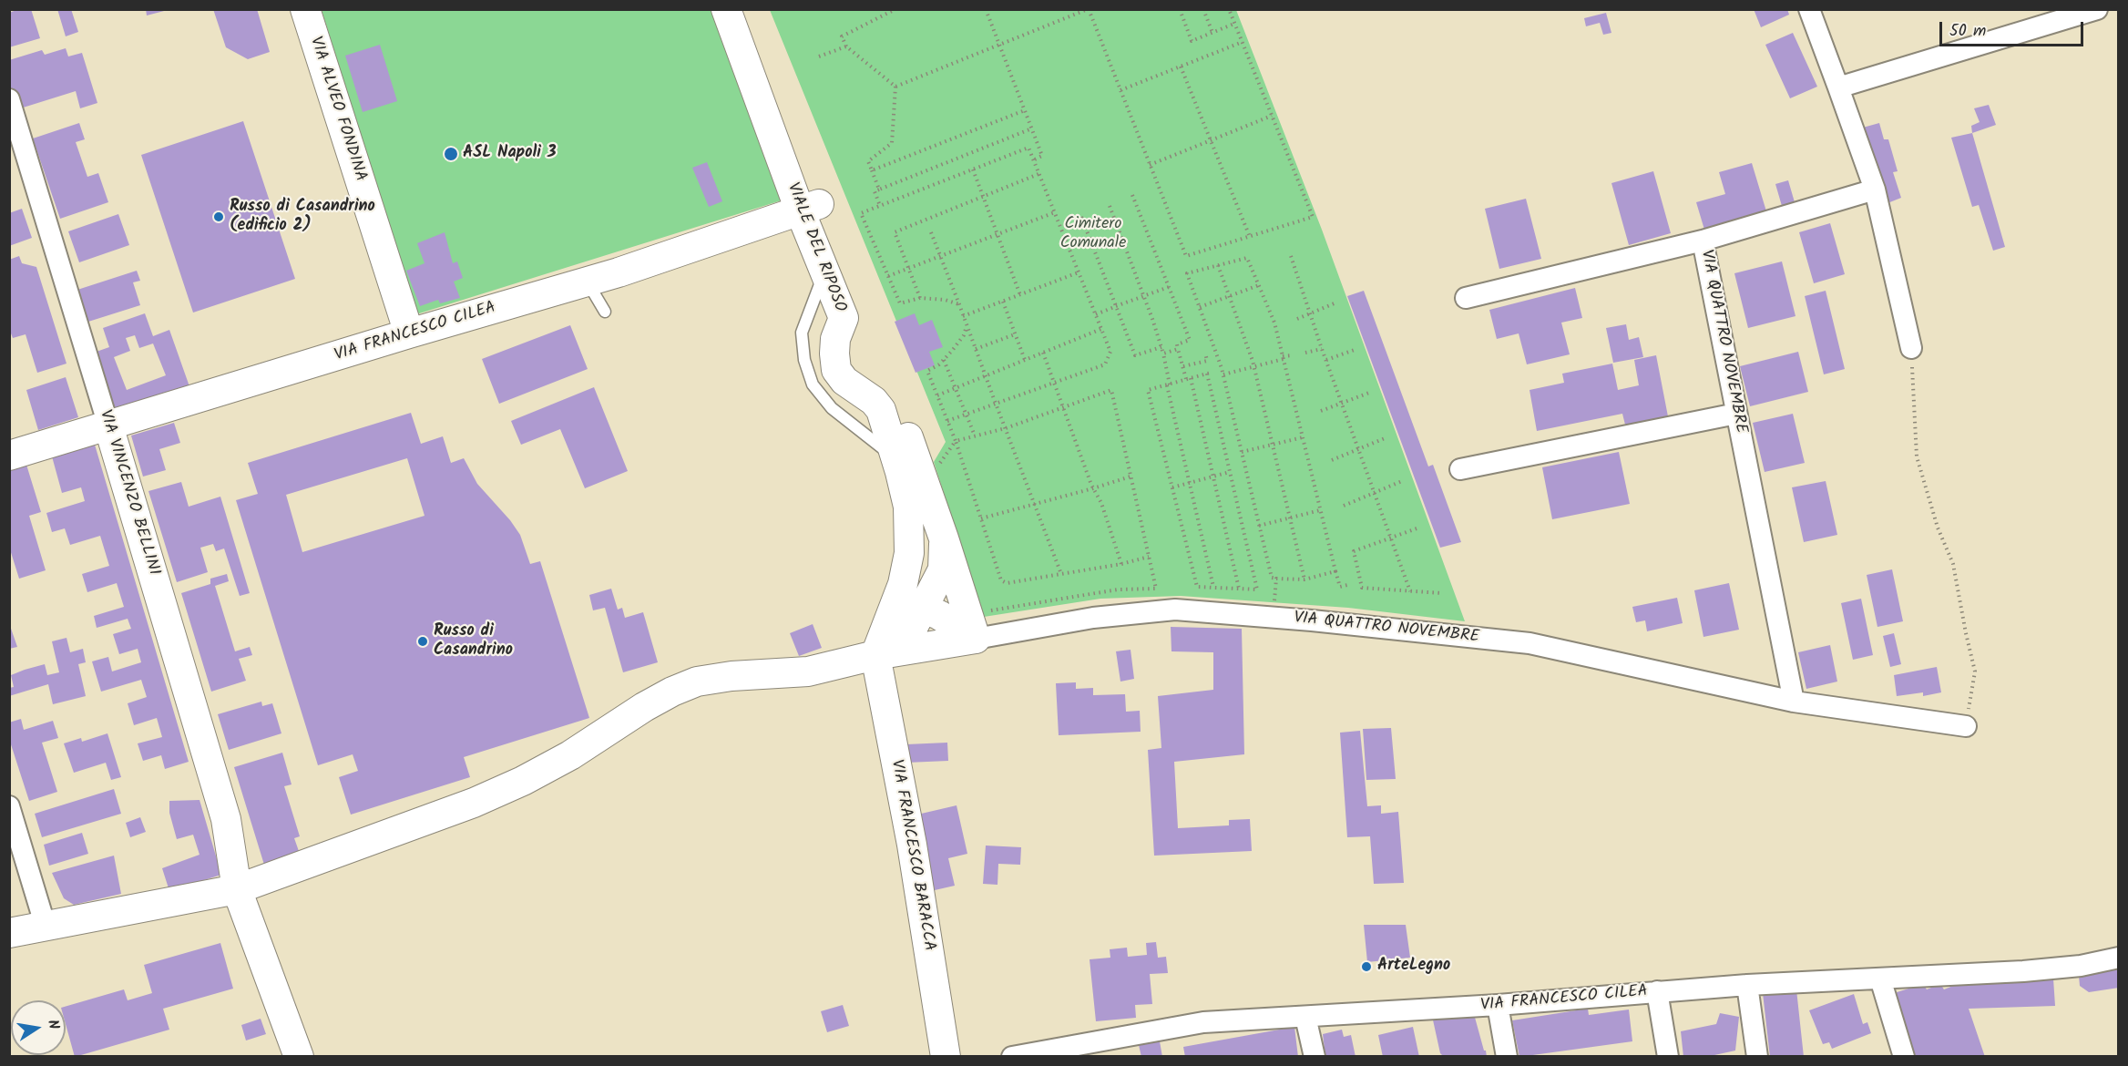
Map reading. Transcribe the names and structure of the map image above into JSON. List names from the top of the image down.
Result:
{
  "streets": {
    "street": [
      "VIA ALVEO FONDINA",
      "VIALE DEL RIPOSO",
      "VIA FRANCESCO CILEA",
      "VIA QUATTRO NOVEMBRE",
      "VIA VINCENZO BELLINI",
      "VIA FRANCESCO BARACCA"
    ]
  },
  "crossings": [
    ["VIA ALVEO FONDINA", "VIA FRANCESCO CILEA"],
    ["VIALE DEL RIPOSO", "VIA FRANCESCO CILEA"],
    ["VIALE DEL RIPOSO", "VIA QUATTRO NOVEMBRE"],
    ["VIALE DEL RIPOSO", "VIA FRANCESCO BARACCA"],
    ["VIA FRANCESCO CILEA", "VIA VINCENZO BELLINI"]
  ],
  "parks": ["Cimitero Comunale"],
  "places": [
    "ASL Napoli 3",
    "Russo di Casandrino (edificio 2)",
    "Russo di Casandrino",
    "ArteLegno"
  ],
  "scale_bar": "50 m",
  "north": "right"
}
